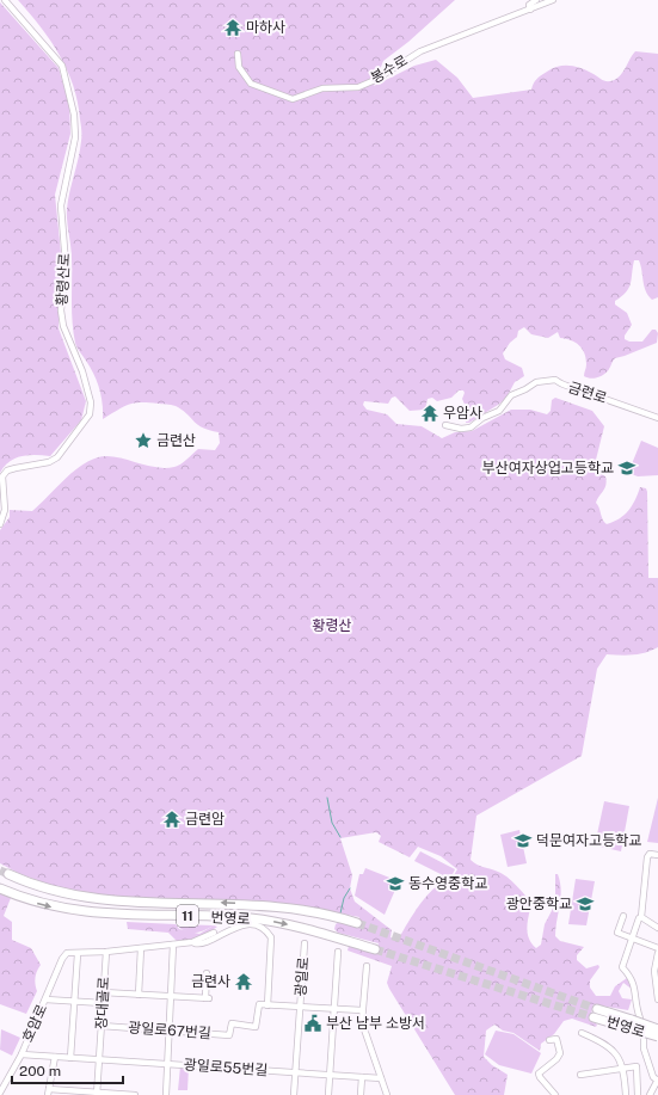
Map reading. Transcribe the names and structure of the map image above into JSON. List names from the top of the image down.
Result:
{
  "streets": {
    "highway": ["11", "번영로"],
    "street": [
      "봉수로",
      "황령산로",
      "금련로",
      "광일로",
      "장대골로",
      "호암로",
      "광일로67번길",
      "광일로55번길"
    ]
  },
  "crossings": [
    ["광일로", "광일로55번길"],
    ["장대골로", "광일로67번길"],
    ["장대골로", "광일로55번길"],
    ["호암로", "광일로55번길"]
  ],
  "parks": ["황령산"],
  "places": {
    "temple": [
      "마하사",
      "우암사",
      "금련암",
      "금련사"
    ],
    "place": ["금련산"],
    "school or university": [
      "부산여자상업고등학교",
      "덕문여자고등학교",
      "동수영중학교",
      "광안중학교"
    ],
    "public building": ["부산 남부 소방서"]
  },
  "scale_bar": "200 m"
}
